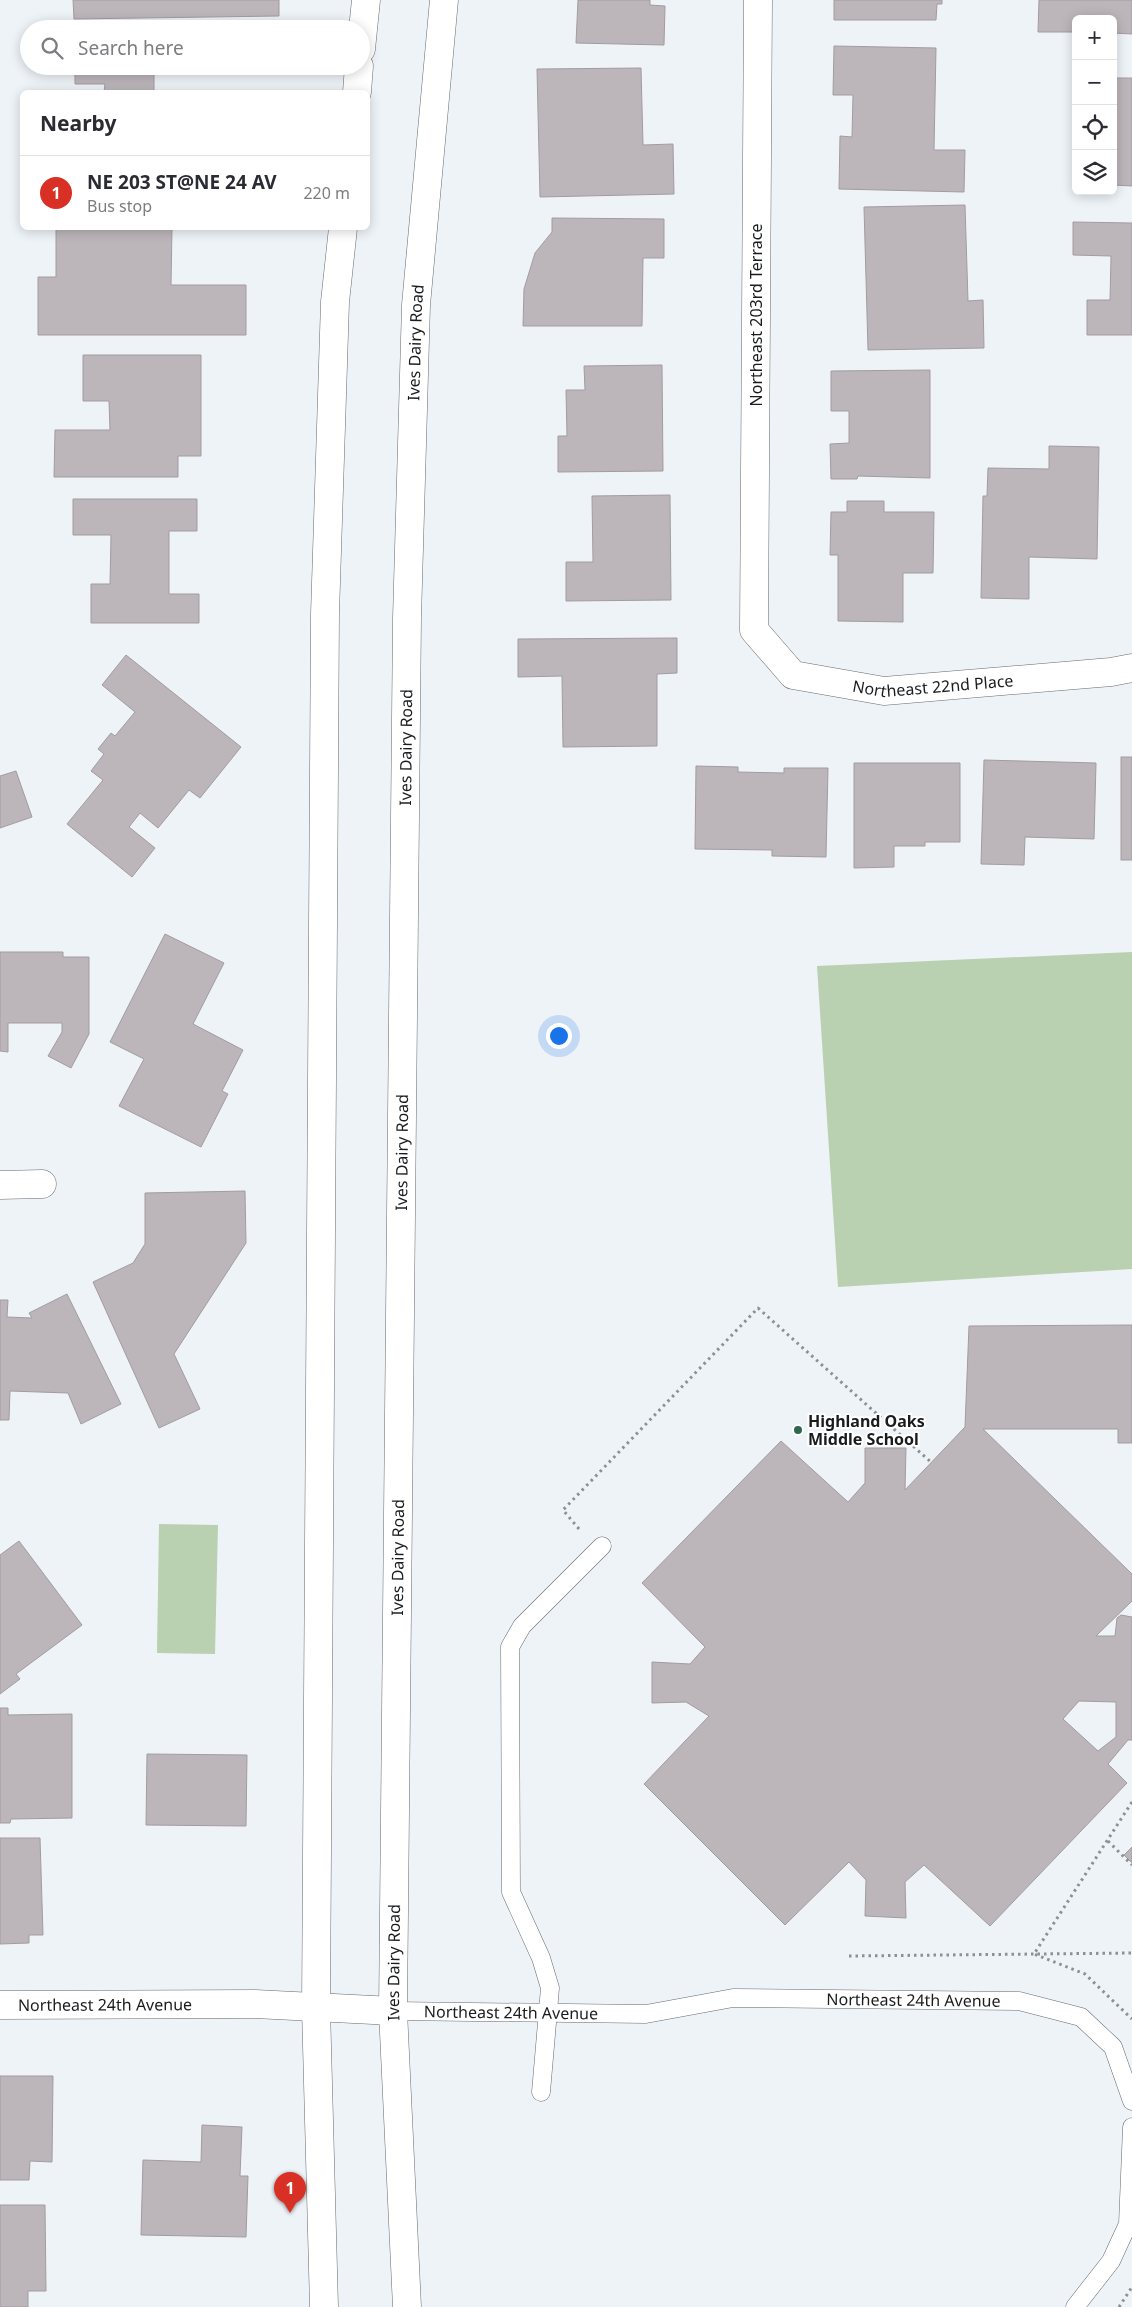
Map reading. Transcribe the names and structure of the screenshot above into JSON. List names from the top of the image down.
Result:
{
  "streets": {
    "main road": [
      "Northeast 203rd Terrace",
      "Ives Dairy Road",
      "Northeast 22nd Place",
      "Northeast 24th Avenue"
    ]
  },
  "crossings": [
    ["Northeast 203rd Terrace", "Northeast 22nd Place"],
    ["Ives Dairy Road", "Northeast 24th Avenue"]
  ],
  "places": ["Highland Oaks Middle School"],
  "page": {
    "map_buttons": ["+", "−"],
    "search": "Search here",
    "heading": "Nearby",
    "list": [
      {
        "mark": "1",
        "name": "NE 203 ST@NE 24 AV",
        "note": "Bus stop",
        "value": "220 m"
      }
    ],
    "pins": "1"
  }
}
